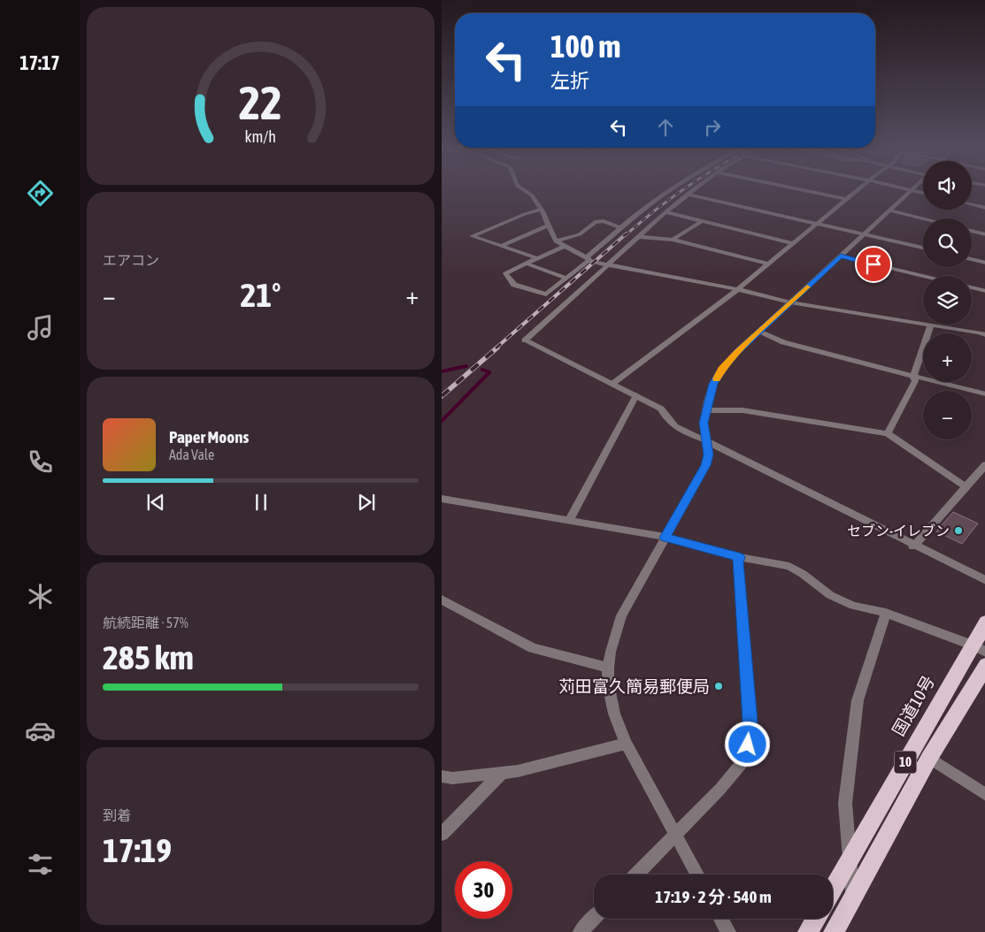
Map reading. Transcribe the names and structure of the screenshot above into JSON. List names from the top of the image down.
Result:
{
  "streets": {
    "highway": ["国道10号", "10"]
  },
  "places": ["セブン-イレブン", "苅田富久簡易郵便局"],
  "page": {
    "tabs": "17:17",
    "turn": ["100 m", "左折"],
    "map_buttons": ["+", "−"],
    "tile": [
      "エアコン",
      ["航続距離 · 57%", "285 km"],
      ["到着", "17:19"]
    ],
    "heat": ["−", "21°", "+"],
    "song": ["Paper Moons", "Ada Vale"],
    "limit": "30",
    "trip": "17:19 · 2 分 · 540 m",
    "gauge": ["22", "km/h"]
  }
}
